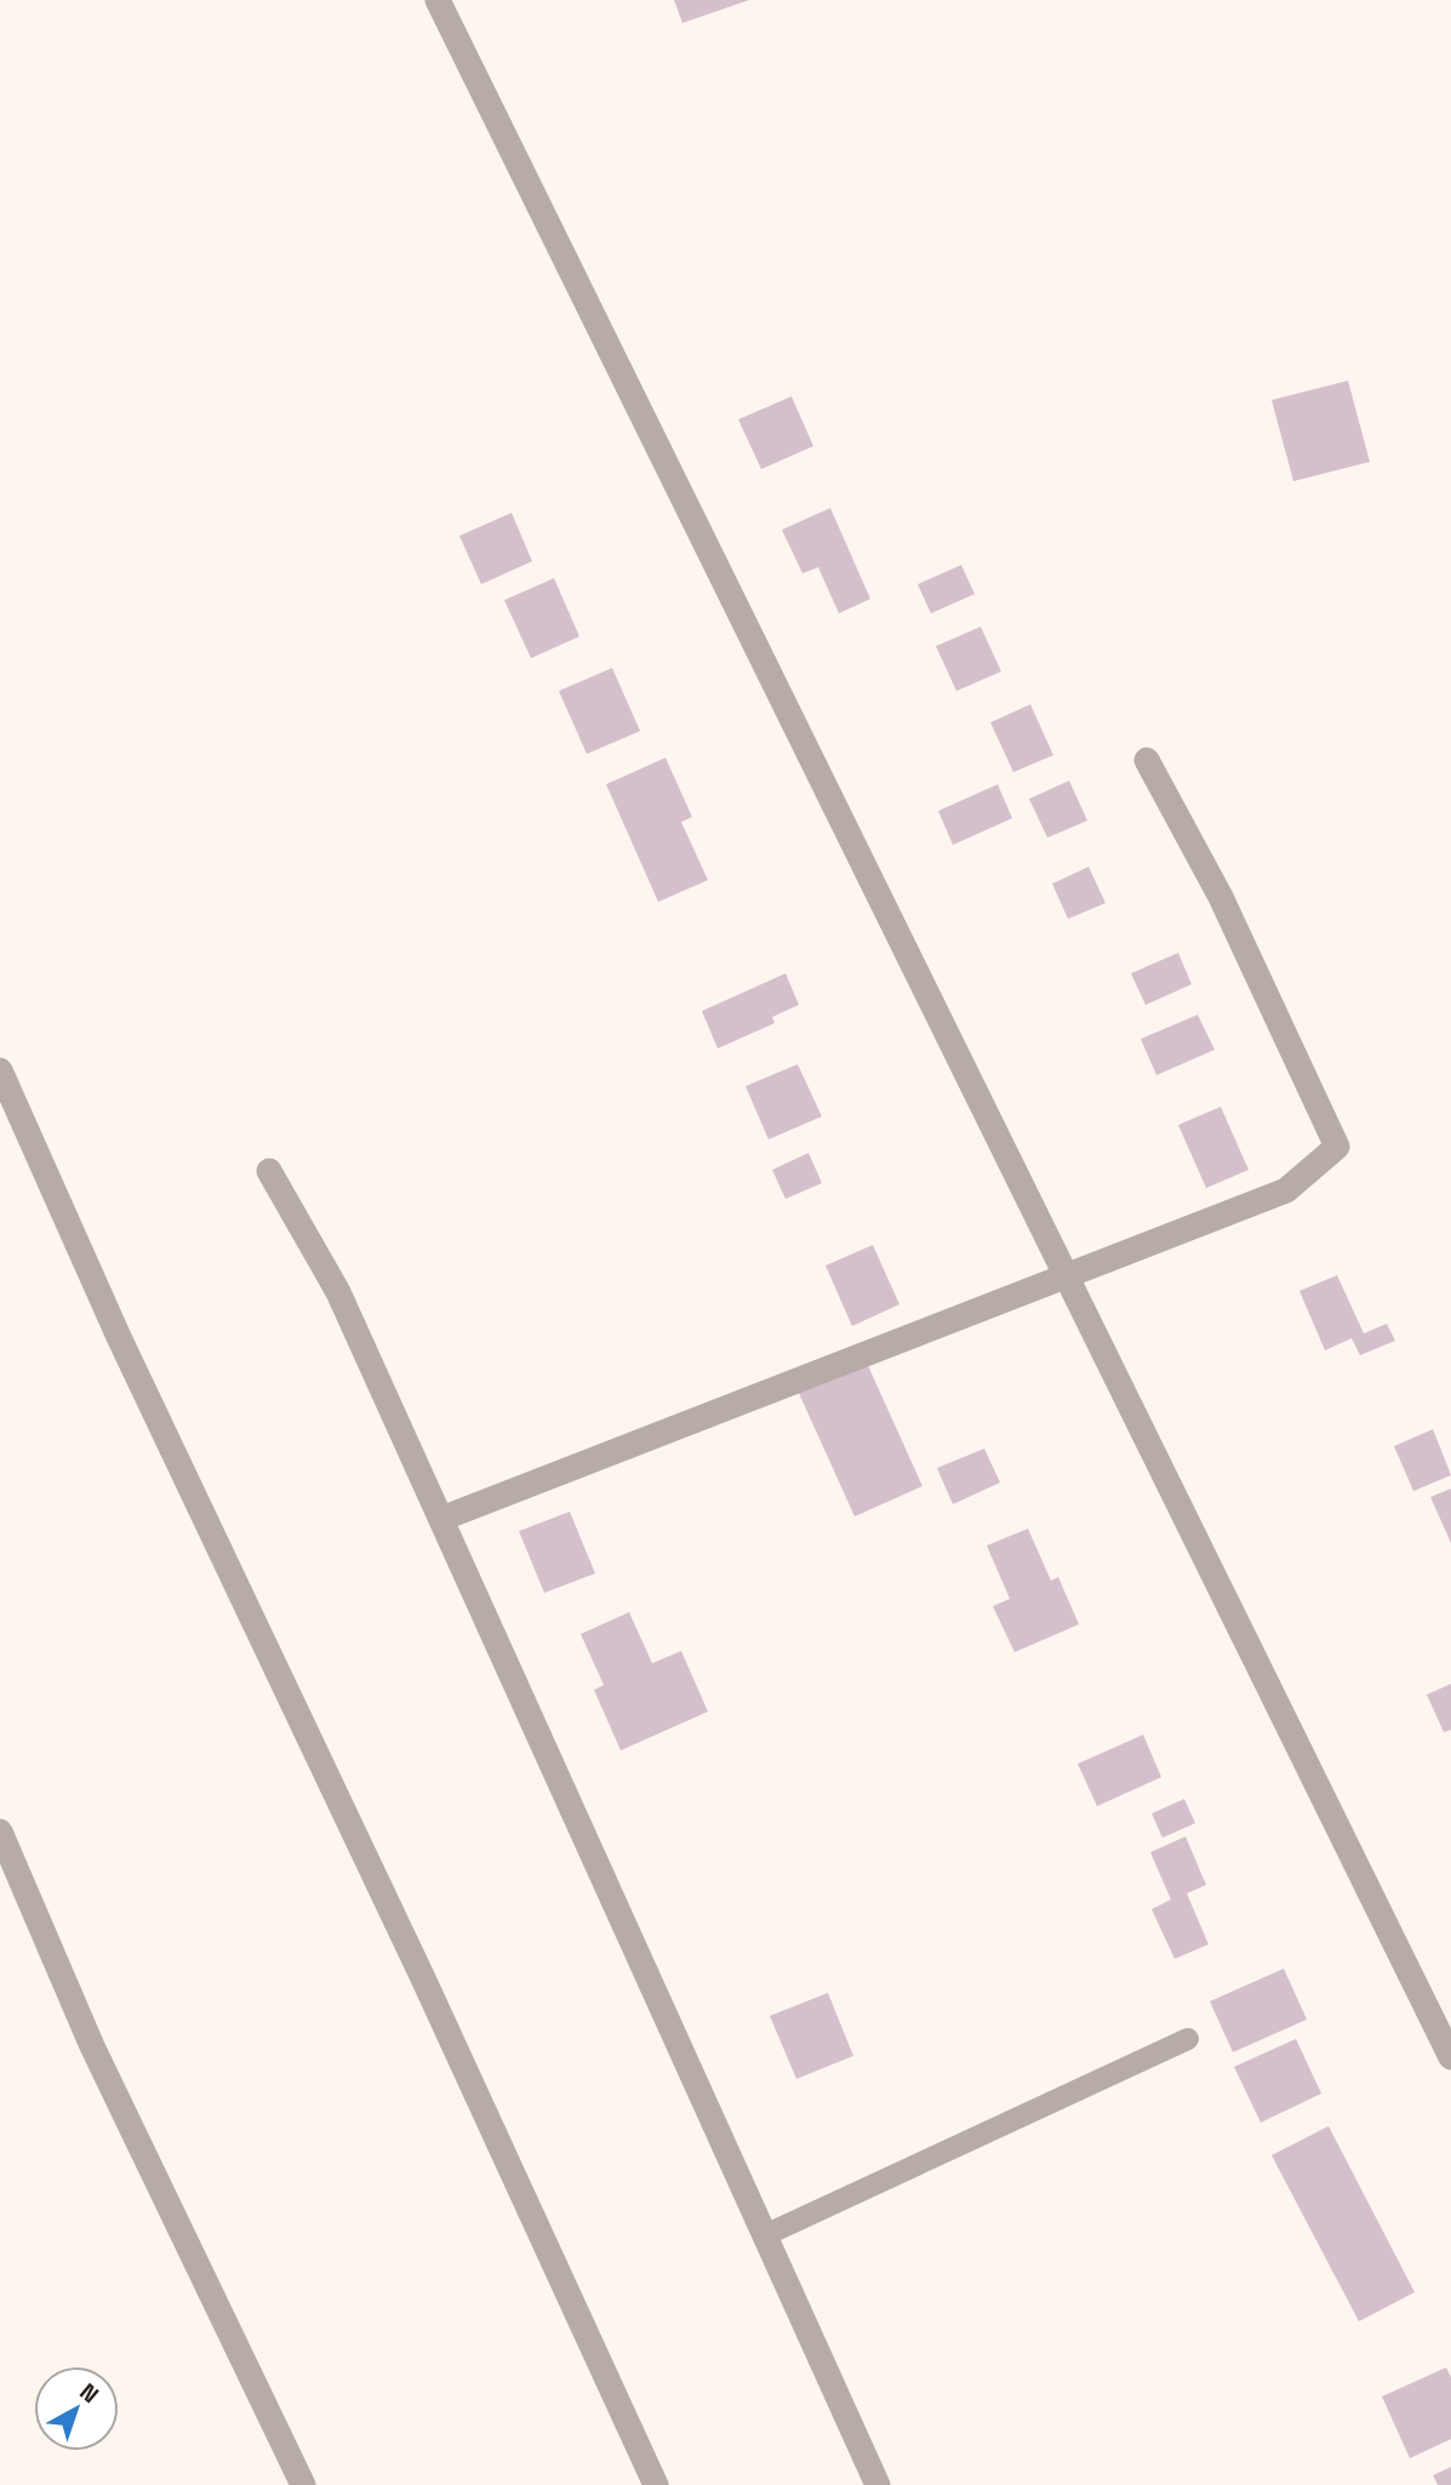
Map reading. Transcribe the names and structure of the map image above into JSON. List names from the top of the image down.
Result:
{
  "north": "top right"
}
